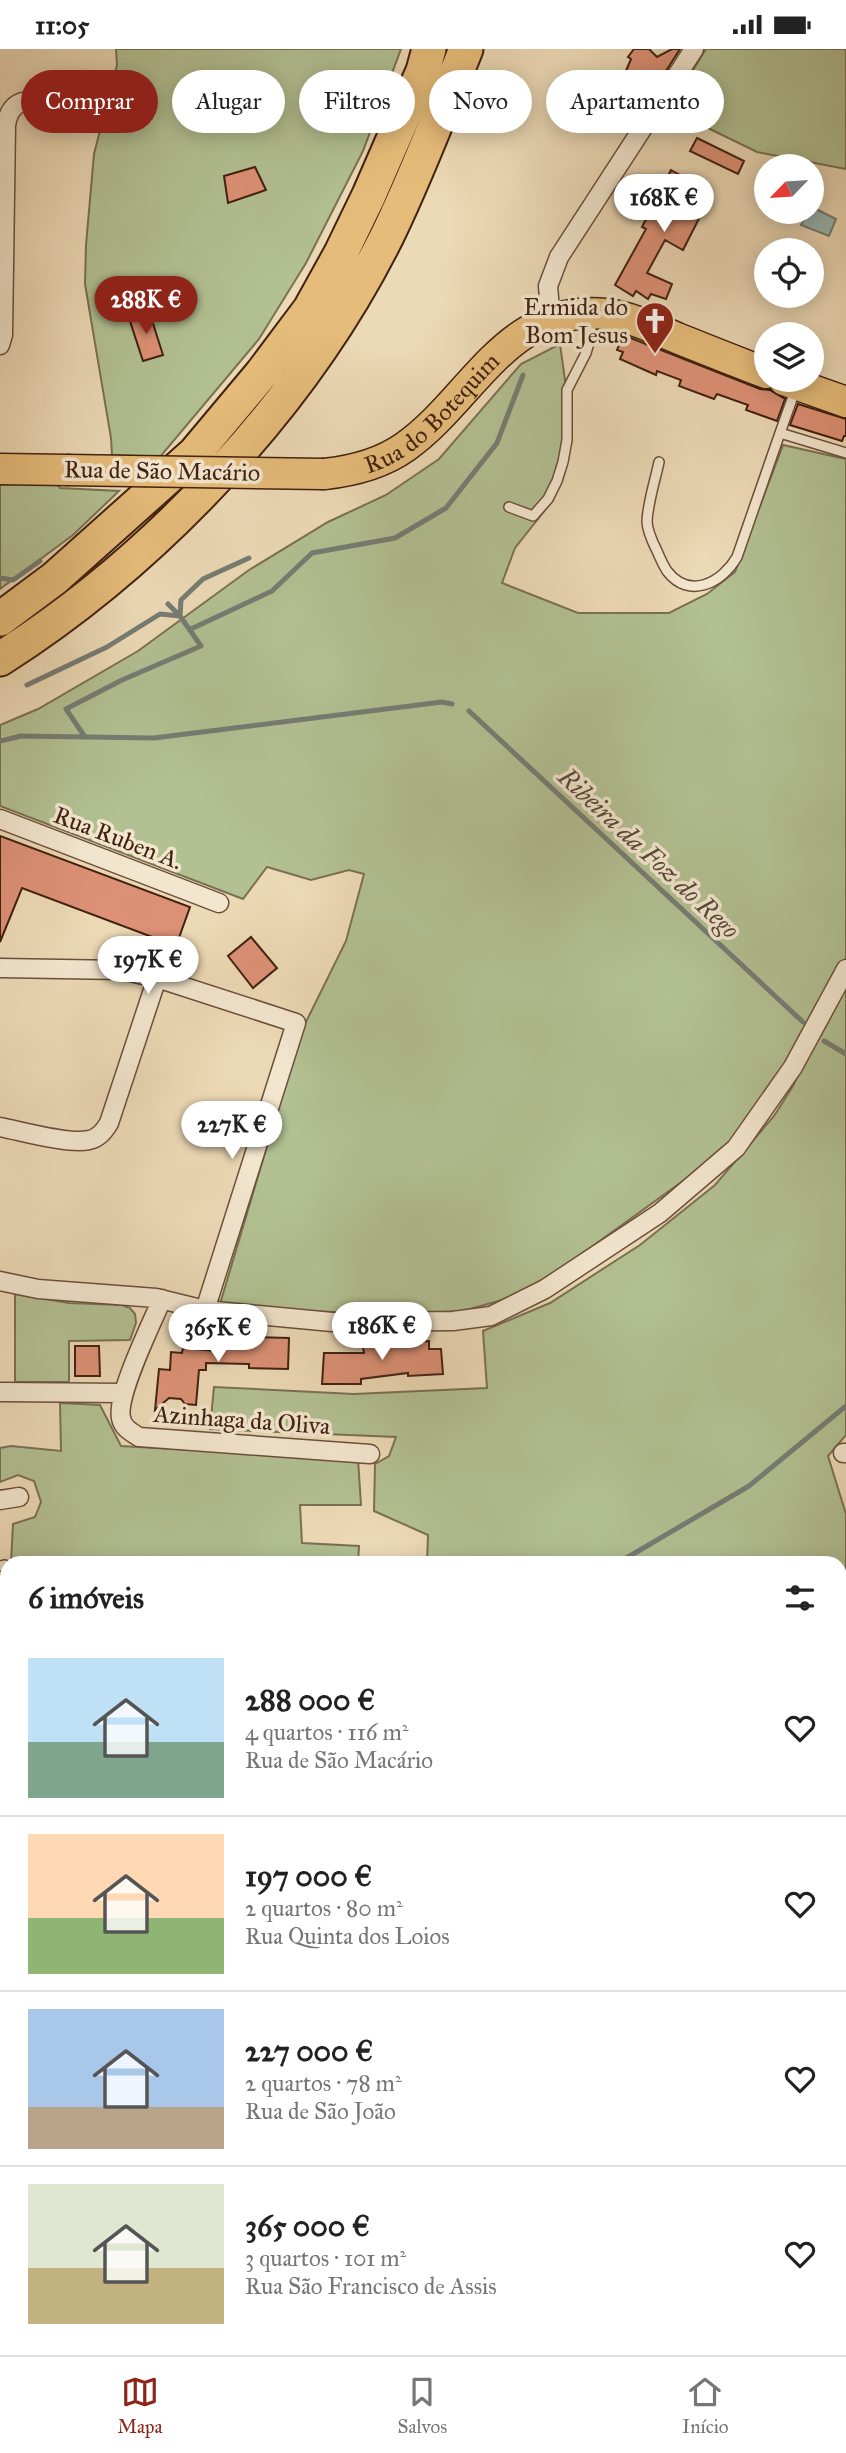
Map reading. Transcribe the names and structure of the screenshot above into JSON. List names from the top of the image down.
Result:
{
  "streets": {
    "main road": ["Rua do Botequim", "Rua de São Macário"],
    "street": ["Rua Ruben A.", "Azinhaga da Oliva"]
  },
  "crossings": [
    ["Rua do Botequim", "Rua de São Macário"]
  ],
  "water": ["Ribeira da Foz do Rego"],
  "places": {
    "church": ["Ermida do Bom Jesus"]
  },
  "north": "bottom left",
  "page": {
    "status": "11:05",
    "chip": [
      "Comprar",
      "Alugar",
      "Filtros",
      "Novo",
      "Apartamento"
    ],
    "price": [
      "168K €",
      "288K €",
      "197K €",
      "227K €",
      "186K €",
      "365K €"
    ],
    "heading": "6 imóveis",
    "list": [
      {
        "name": "288 000 €",
        "note": "4 quartos · 116 m² · Rua de São Macário"
      },
      {
        "name": "197 000 €",
        "note": "2 quartos · 80 m² · Rua Quinta dos Loios"
      },
      {
        "name": "227 000 €",
        "note": "2 quartos · 78 m² · Rua de São João"
      },
      {
        "name": "365 000 €",
        "note": "3 quartos · 101 m² · Rua São Francisco de Assis"
      }
    ],
    "tabs": ["Mapa", "Salvos", "Início"]
  }
}
